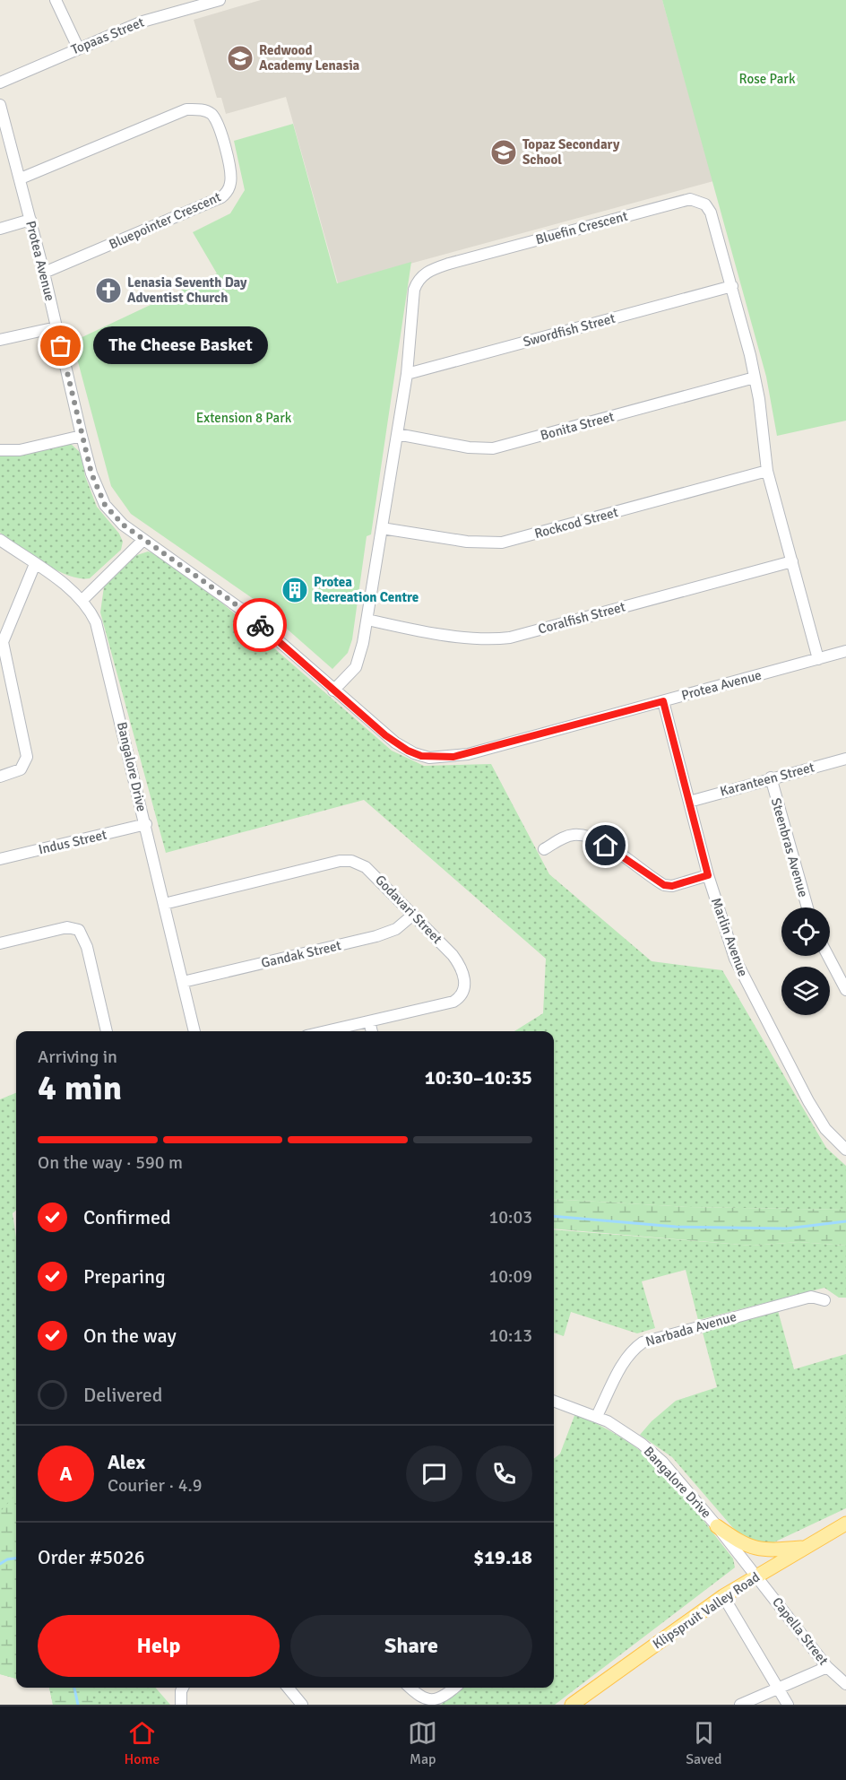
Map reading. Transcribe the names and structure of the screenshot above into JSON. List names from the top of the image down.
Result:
{
  "streets": {
    "main road": ["Klipspruit Valley Road"],
    "street": [
      "Topaas Street",
      "Bluepointer Crescent",
      "Bluefin Crescent",
      "Protea Avenue",
      "Swordfish Street",
      "Bonita Street",
      "Rockcod Street",
      "Coralfish Street",
      "Bangalore Drive",
      "Karanteen Street",
      "Indus Street",
      "Steenbras Avenue",
      "Godavari Street",
      "Marlin Avenue",
      "Gandak Street",
      "Narbada Avenue",
      "Capella Street"
    ]
  },
  "crossings": [
    ["Bluepointer Crescent", "Protea Avenue"],
    ["Bluefin Crescent", "Protea Avenue"],
    ["Bluefin Crescent", "Swordfish Street"],
    ["Bluefin Crescent", "Bonita Street"],
    ["Bluefin Crescent", "Rockcod Street"],
    ["Bluefin Crescent", "Coralfish Street"],
    ["Protea Avenue", "Marlin Avenue"],
    ["Bangalore Drive", "Indus Street"],
    ["Bangalore Drive", "Godavari Street"],
    ["Bangalore Drive", "Gandak Street"],
    ["Bangalore Drive", "Narbada Avenue"],
    ["Bangalore Drive", "Klipspruit Valley Road"],
    ["Bangalore Drive", "Capella Street"],
    ["Karanteen Street", "Steenbras Avenue"],
    ["Karanteen Street", "Marlin Avenue"],
    ["Godavari Street", "Gandak Street"],
    ["Klipspruit Valley Road", "Capella Street"]
  ],
  "parks": ["Rose Park", "Extension 8 Park"],
  "places": {
    "school or university": ["Redwood Academy Lenasia", "Topaz Secondary School"],
    "church": ["Lenasia Seventh Day Adventist Church"],
    "other": ["The Cheese Basket"],
    "building": ["Protea Recreation Centre"]
  },
  "page": {
    "bubble": "The Cheese Basket",
    "heading": ["4 min", "Arriving in", "10:30–10:35"],
    "panel": [
      "Alex",
      "Courier · 4.9",
      "Order #5026",
      "$19.18"
    ],
    "bar": "On the way · 590 m",
    "list": [
      ["Confirmed", "10:03"],
      ["Preparing", "10:09"],
      ["On the way", "10:13"],
      "Delivered"
    ],
    "round": "A",
    "buttons": ["Help", "Share"],
    "tabs": ["Home", "Map", "Saved"]
  }
}
